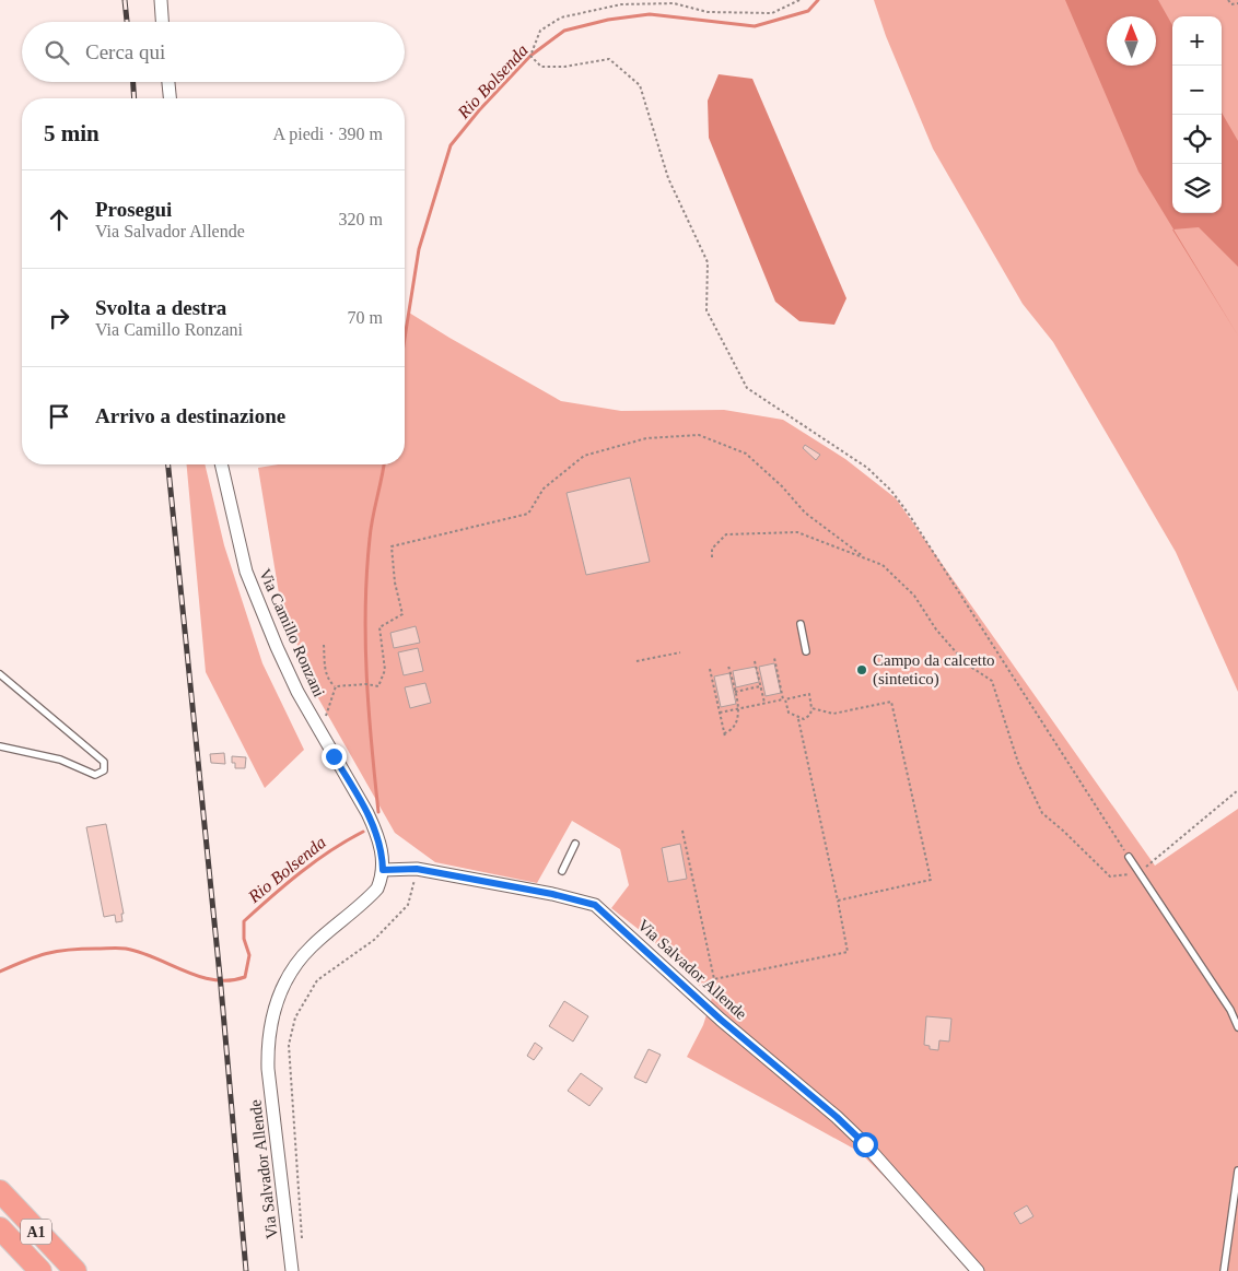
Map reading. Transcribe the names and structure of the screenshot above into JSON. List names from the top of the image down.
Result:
{
  "streets": {
    "highway": ["A1"],
    "street": ["Via Camillo Ronzani", "Via Salvador Allende"]
  },
  "crossings": [
    ["Via Camillo Ronzani", "Via Salvador Allende"]
  ],
  "water": ["Rio Bolsenda"],
  "places": ["Campo da calcetto (sintetico)"],
  "north": "top",
  "page": {
    "map_buttons": ["+", "−"],
    "search": "Cerca qui",
    "heading": ["5 min", "A piedi · 390 m"],
    "list": [
      ["Prosegui", "Via Salvador Allende", "320 m"],
      ["Svolta a destra", "Via Camillo Ronzani", "70 m"],
      "Arrivo a destinazione"
    ]
  }
}
